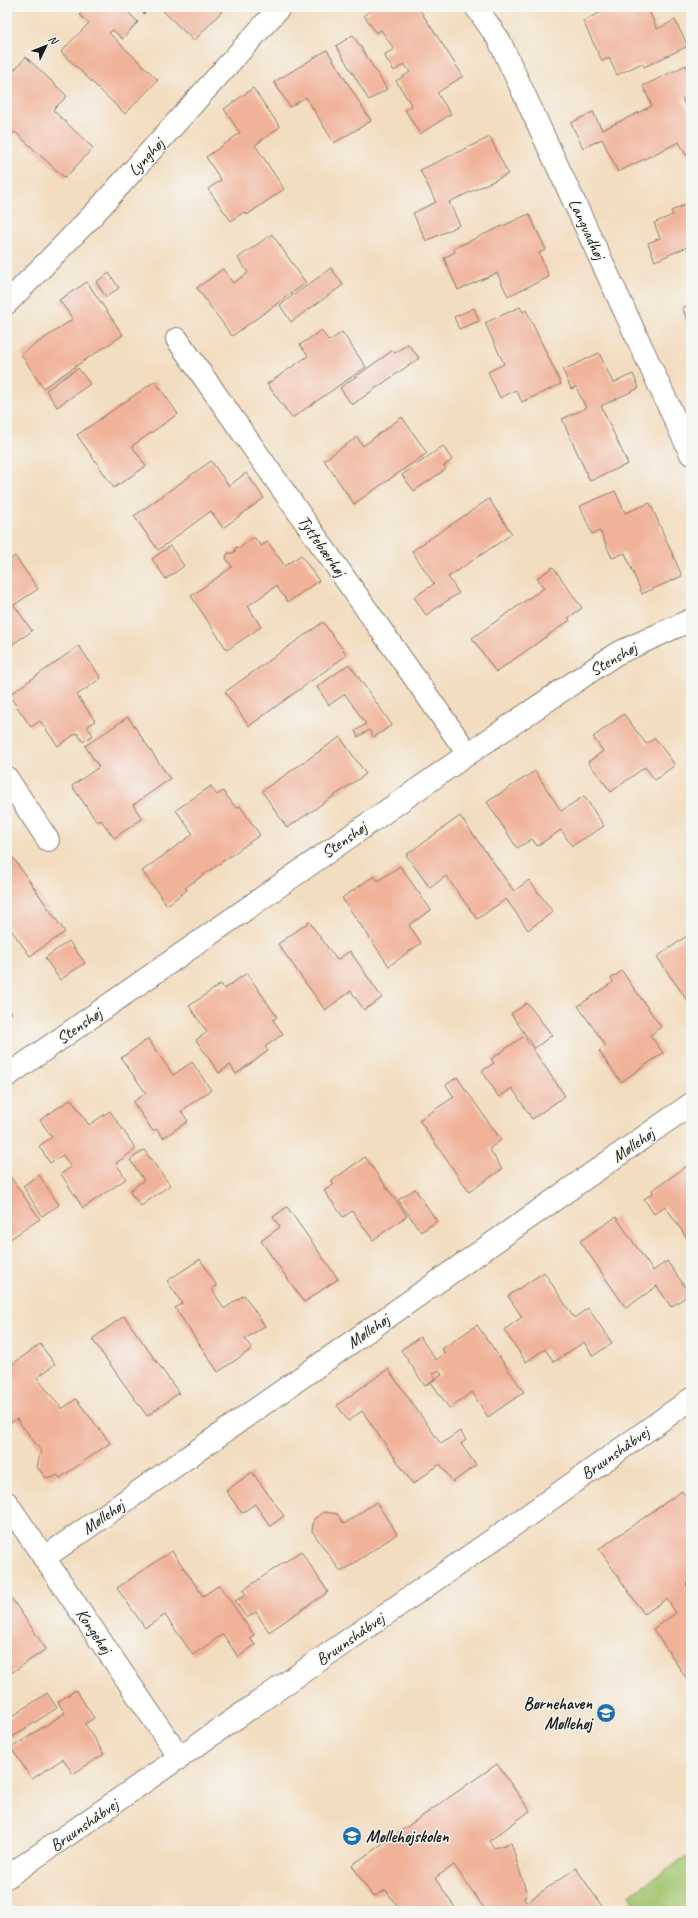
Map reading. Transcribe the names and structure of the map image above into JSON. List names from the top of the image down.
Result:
{
  "streets": {
    "street": [
      "Lynghøj",
      "Langvadhøj",
      "Tyttebærhøj",
      "Stenshøj",
      "Møllehøj",
      "Bruunshåbvej",
      "Kongehøj"
    ]
  },
  "crossings": [
    ["Tyttebærhøj", "Stenshøj"],
    ["Møllehøj", "Kongehøj"],
    ["Bruunshåbvej", "Kongehøj"]
  ],
  "places": {
    "school or university": ["Børnehaven Møllehøj", "Møllehøjskolen"]
  },
  "north": "top right"
}
